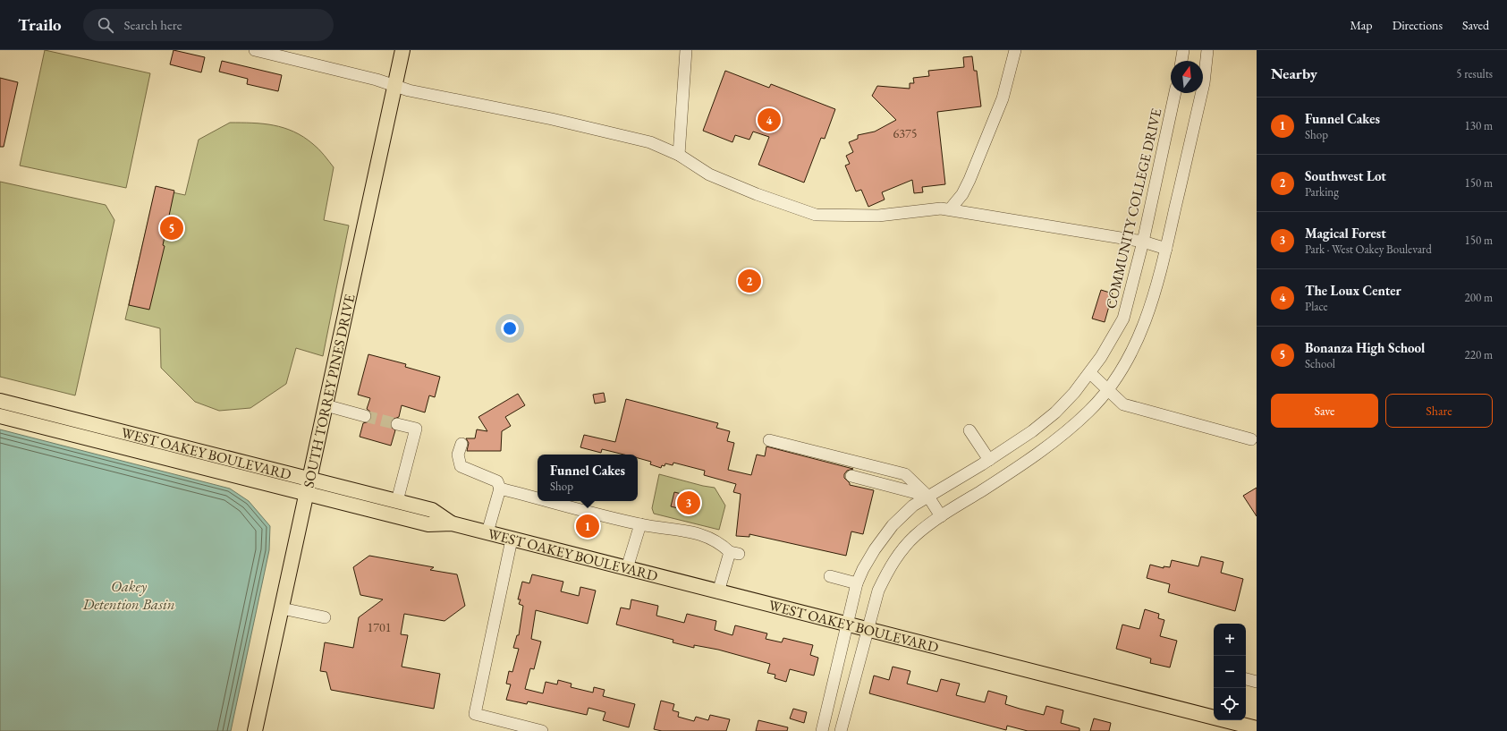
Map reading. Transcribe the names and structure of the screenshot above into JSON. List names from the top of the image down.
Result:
{
  "streets": {
    "main road": ["SOUTH TORREY PINES DRIVE", "WEST OAKEY BOULEVARD"],
    "street": ["COMMUNITY COLLEGE DRIVE"]
  },
  "crossings": [
    ["COMMUNITY COLLEGE DRIVE", "WEST OAKEY BOULEVARD"],
    ["SOUTH TORREY PINES DRIVE", "WEST OAKEY BOULEVARD"]
  ],
  "water": ["Oakey Detention Basin"],
  "house_numbers": ["6375", "1701"],
  "north": "top",
  "page": {
    "header": "Trailo",
    "search": "Search here",
    "nav": ["Map", "Directions", "Saved"],
    "heading": ["Nearby", "5 results"],
    "list": [
      {
        "mark": "1",
        "name": "Funnel Cakes",
        "note": "Shop",
        "value": "130 m"
      },
      {
        "mark": "2",
        "name": "Southwest Lot",
        "note": "Parking",
        "value": "150 m"
      },
      {
        "mark": "3",
        "name": "Magical Forest",
        "note": "Park · West Oakey Boulevard",
        "value": "150 m"
      },
      {
        "mark": "4",
        "name": "The Loux Center",
        "note": "Place",
        "value": "200 m"
      },
      {
        "mark": "5",
        "name": "Bonanza High School",
        "note": "School",
        "value": "220 m"
      }
    ],
    "pins": [
      "4",
      "5",
      "2",
      "3",
      "1"
    ],
    "buttons": ["Save", "Share"],
    "popup": ["Funnel Cakes", "Shop"],
    "map_buttons": ["+", "−"]
  }
}
